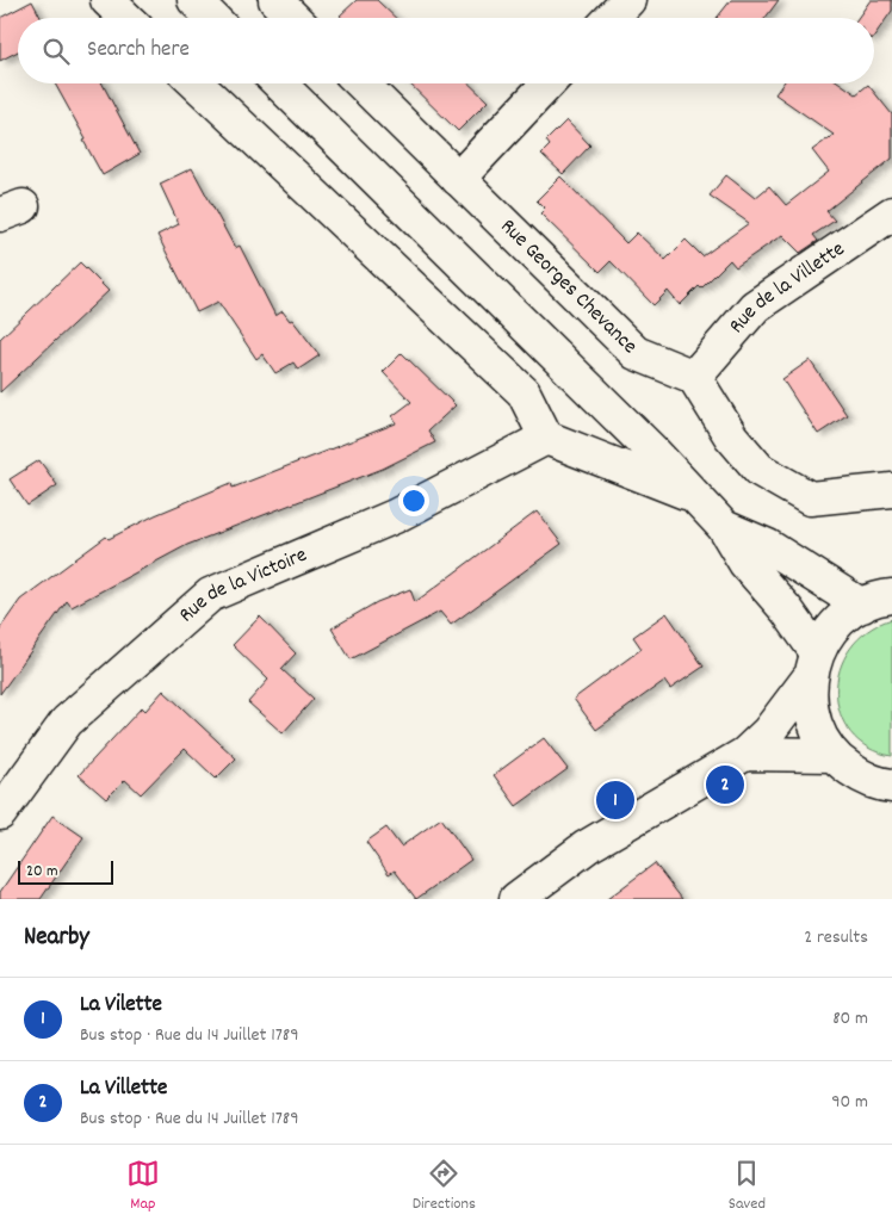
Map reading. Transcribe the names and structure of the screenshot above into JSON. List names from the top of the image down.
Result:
{
  "streets": {
    "street": ["Rue Georges Chevance", "Rue de la Villette", "Rue de la Victoire"]
  },
  "crossings": [
    ["Rue Georges Chevance", "Rue de la Villette"]
  ],
  "scale_bar": "20 m",
  "page": {
    "search": "Search here",
    "pins": ["2", "1"],
    "scale": "20 m",
    "heading": ["Nearby", "2 results"],
    "list": [
      {
        "mark": "1",
        "name": "La Vilette",
        "note": "Bus stop · Rue du 14 Juillet 1789",
        "value": "80 m"
      },
      {
        "mark": "2",
        "name": "La Villette",
        "note": "Bus stop · Rue du 14 Juillet 1789",
        "value": "90 m"
      }
    ],
    "nav": ["Map", "Directions", "Saved"]
  }
}
